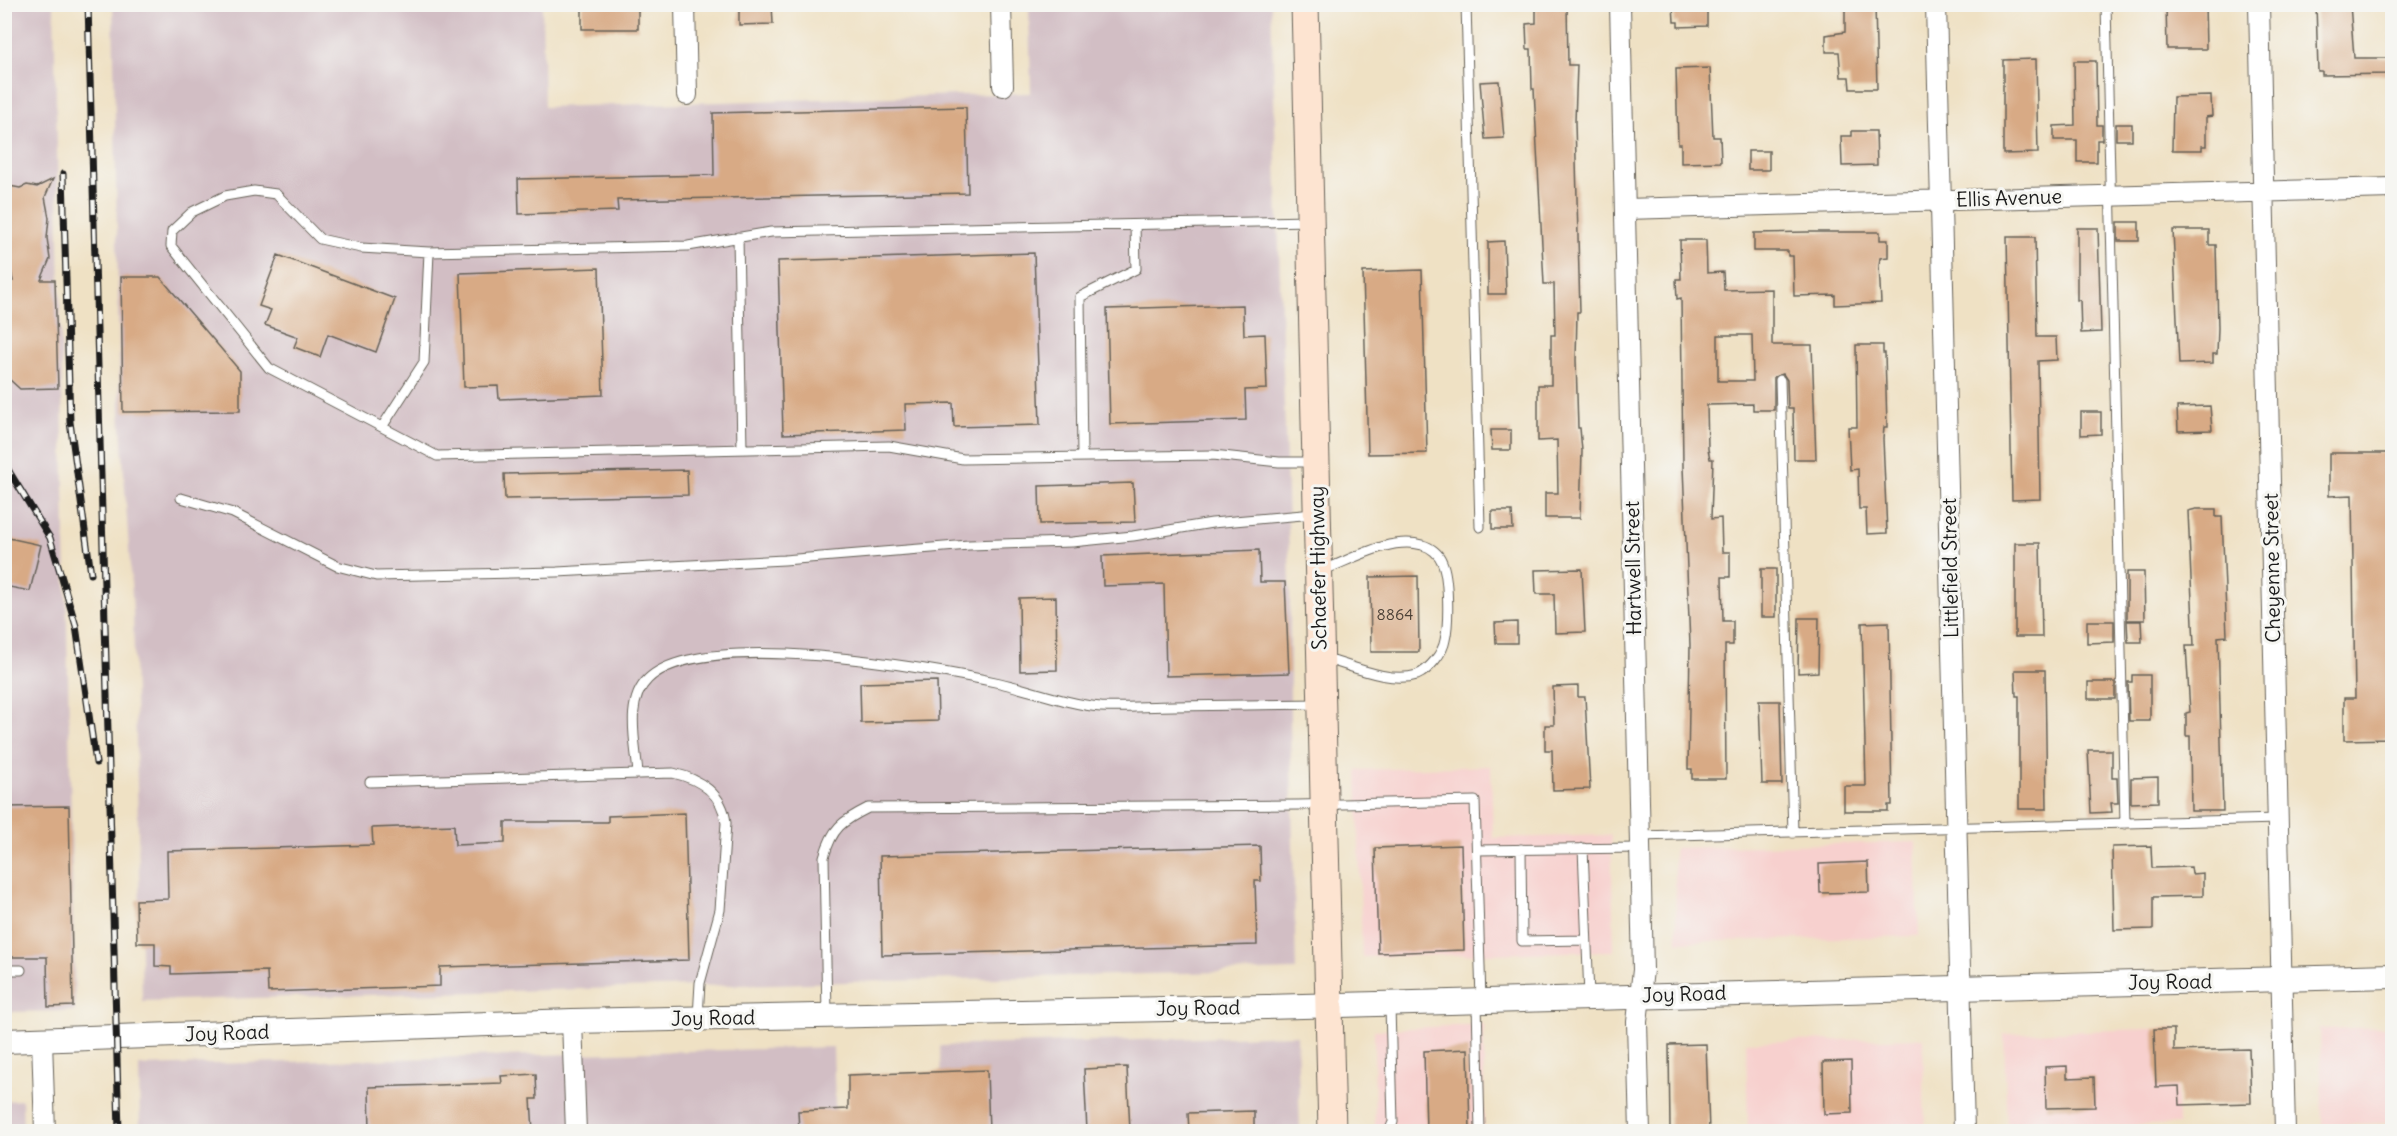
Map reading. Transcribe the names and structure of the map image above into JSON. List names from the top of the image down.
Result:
{
  "streets": {
    "main road": ["Schaefer Highway"],
    "street": [
      "Ellis Avenue",
      "Hartwell Street",
      "Littlefield Street",
      "Cheyenne Street",
      "Joy Road"
    ]
  },
  "crossings": [
    ["Ellis Avenue", "Hartwell Street"],
    ["Ellis Avenue", "Littlefield Street"],
    ["Ellis Avenue", "Cheyenne Street"],
    ["Schaefer Highway", "Joy Road"],
    ["Hartwell Street", "Joy Road"],
    ["Littlefield Street", "Joy Road"],
    ["Cheyenne Street", "Joy Road"]
  ],
  "house_numbers": ["8864"]
}
